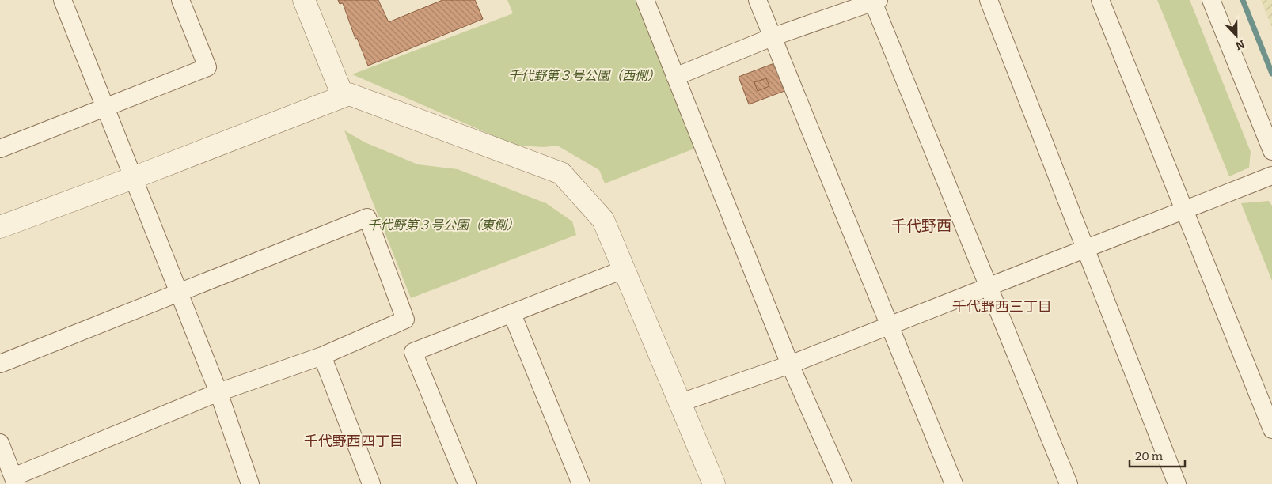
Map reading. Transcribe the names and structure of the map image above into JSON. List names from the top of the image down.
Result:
{
  "districts": ["千代野西", "千代野西三丁目", "千代野西四丁目"],
  "parks": ["千代野第３号公園（西側）", "千代野第３号公園（東側）"],
  "scale_bar": "20 m",
  "north": "bottom"
}
